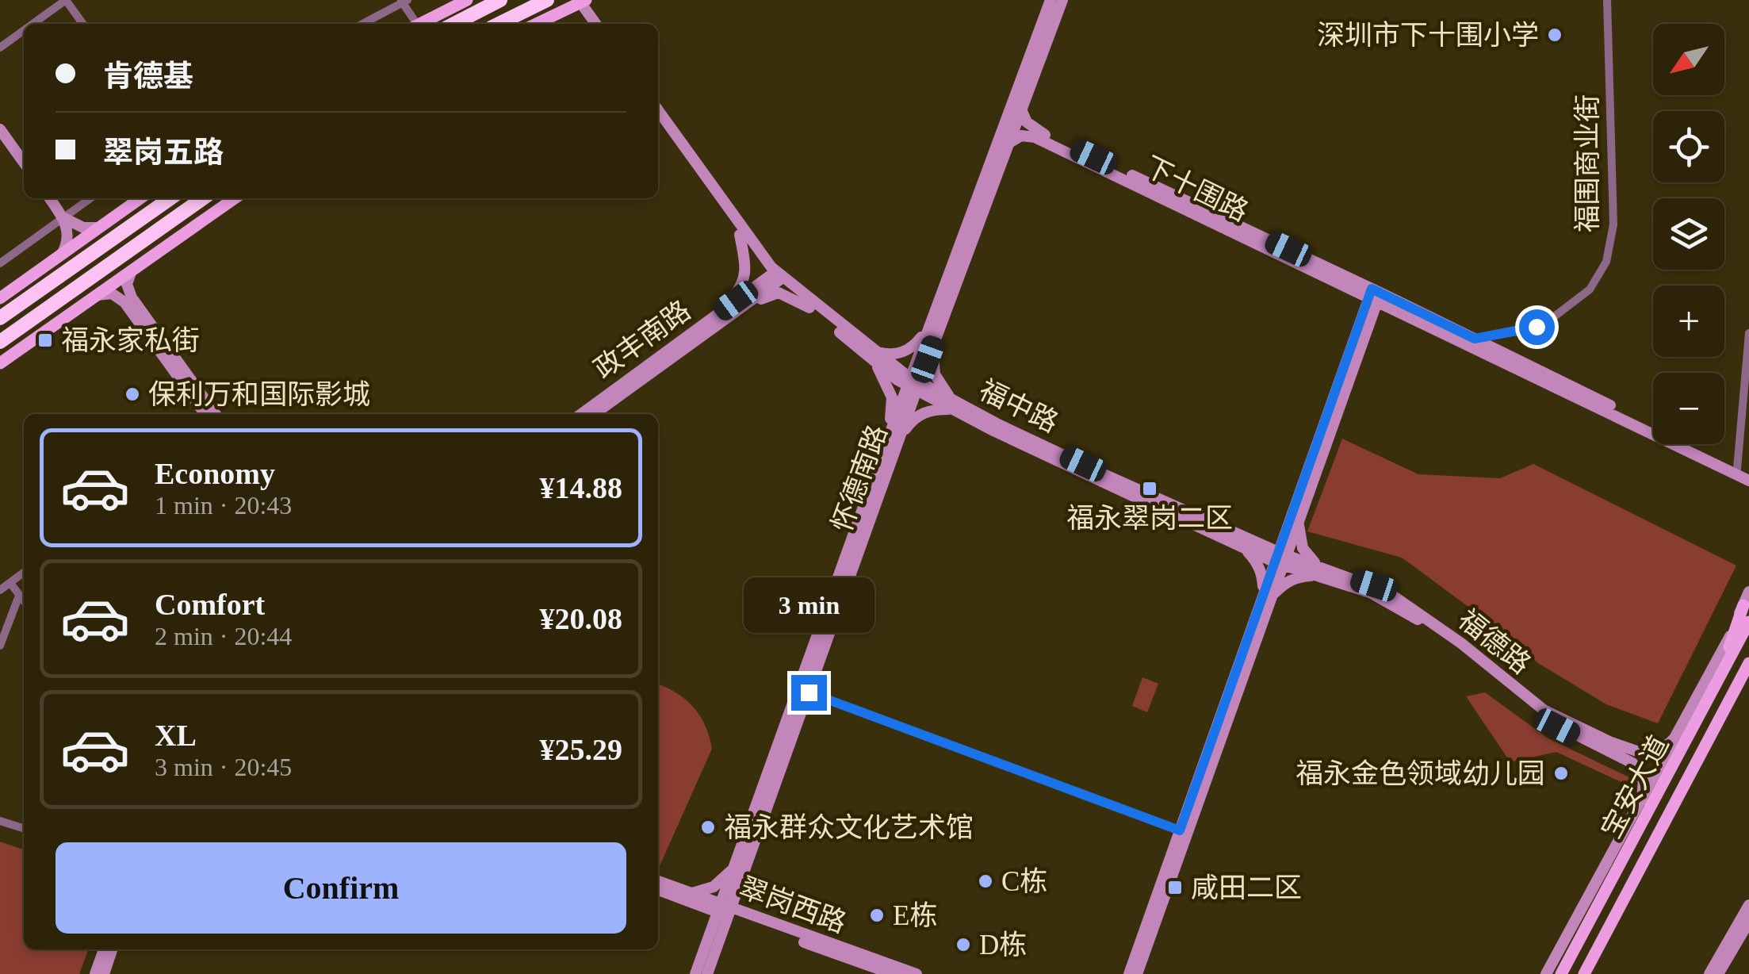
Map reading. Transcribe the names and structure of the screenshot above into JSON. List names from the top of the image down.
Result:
{
  "streets": {
    "main road": [
      "下十围路",
      "政丰南路",
      "福中路",
      "怀德南路",
      "福德路",
      "宝安大道",
      "翠岗西路"
    ],
    "street": ["福围商业街"]
  },
  "crossings": [
    ["福围商业街", "下十围路"],
    ["下十围路", "怀德南路"],
    ["政丰南路", "福中路"],
    ["福中路", "怀德南路"],
    ["福中路", "福德路"],
    ["怀德南路", "翠岗西路"]
  ],
  "places": {
    "other": [
      "深圳市下十围小学",
      "保利万和国际影城",
      "福永金色领域幼儿园",
      "福永群众文化艺术馆",
      "C栋",
      "E栋",
      "D栋"
    ],
    "transit": ["福永家私街", "福永翠岗二区", "咸田二区"]
  },
  "north": "bottom left",
  "page": {
    "map_buttons": ["+", "−"],
    "banner": ["肯德基", "翠岗五路"],
    "list": [
      {
        "name": "Economy",
        "note": "1 min · 20:43",
        "value": "¥14.88"
      },
      {
        "name": "Comfort",
        "note": "2 min · 20:44",
        "value": "¥20.08"
      },
      {
        "name": "XL",
        "note": "3 min · 20:45",
        "value": "¥25.29"
      }
    ],
    "bubble": "3 min",
    "buttons": "Confirm"
  }
}
